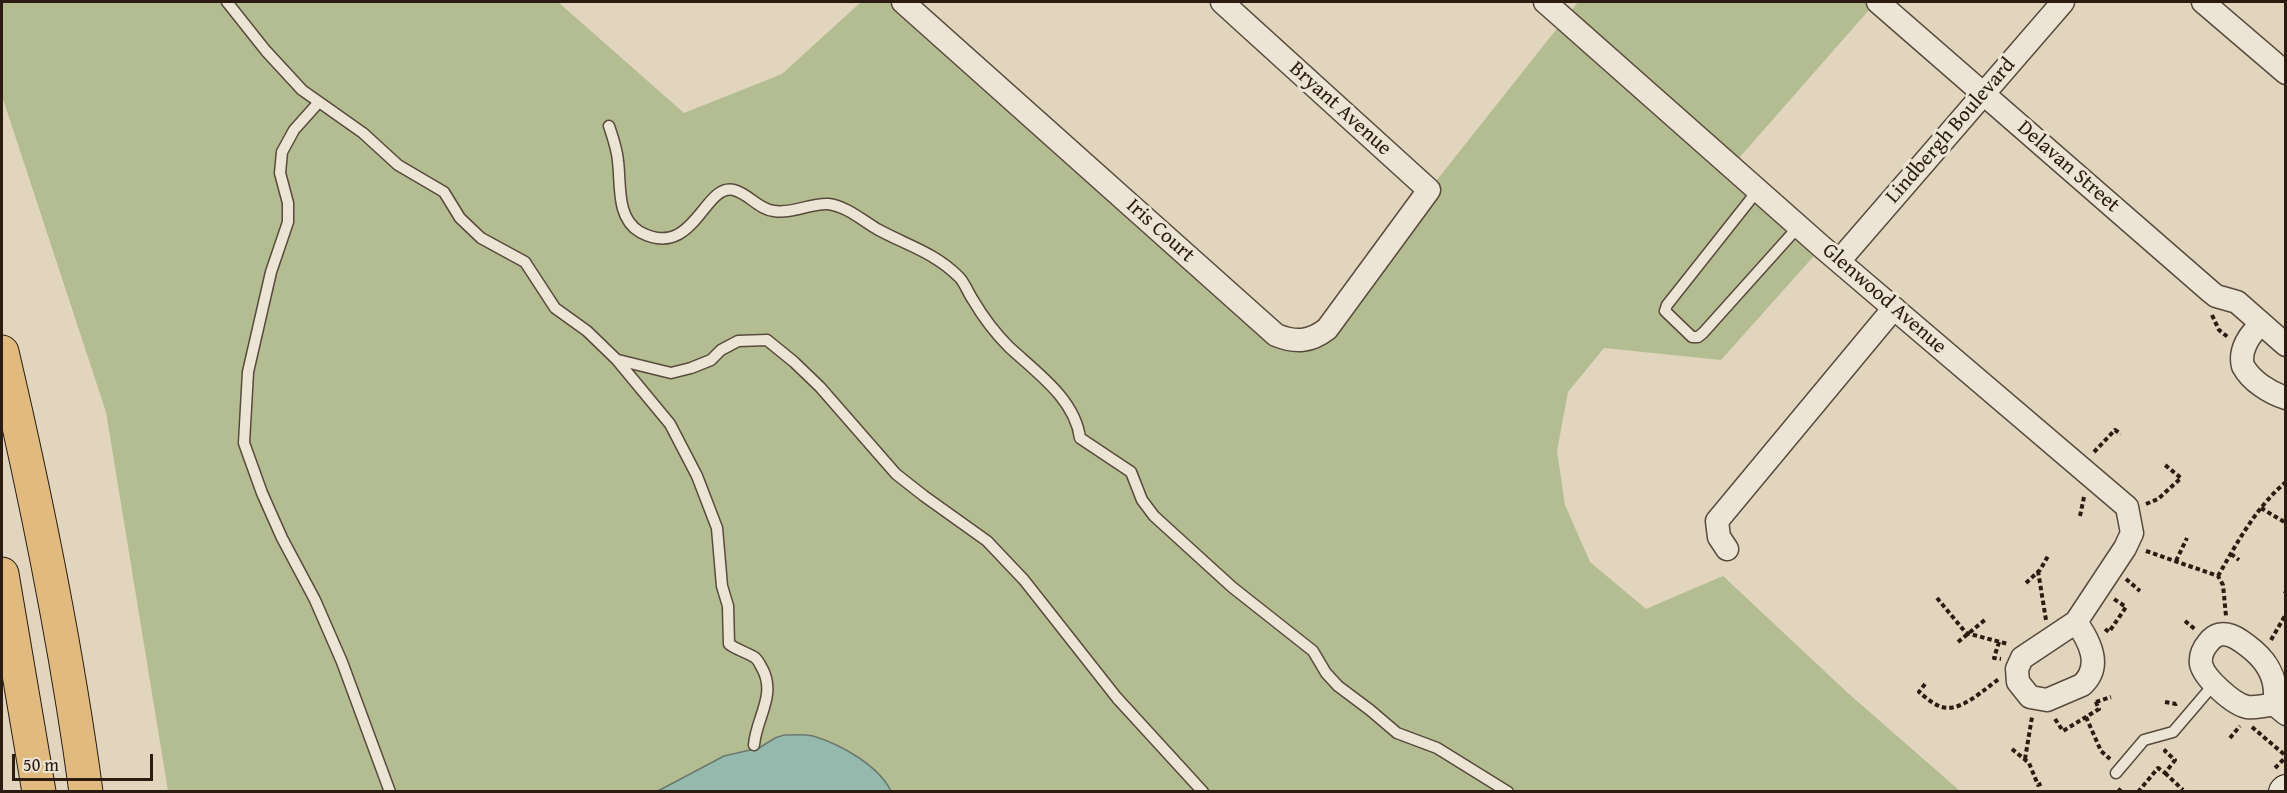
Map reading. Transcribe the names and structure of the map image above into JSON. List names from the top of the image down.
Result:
{
  "streets": {
    "street": [
      "Bryant Avenue",
      "Lindbergh Boulevard",
      "Delavan Street",
      "Iris Court",
      "Glenwood Avenue"
    ]
  },
  "crossings": [
    ["Bryant Avenue", "Iris Court"],
    ["Lindbergh Boulevard", "Delavan Street"],
    ["Lindbergh Boulevard", "Glenwood Avenue"]
  ],
  "scale_bar": "50 m"
}
